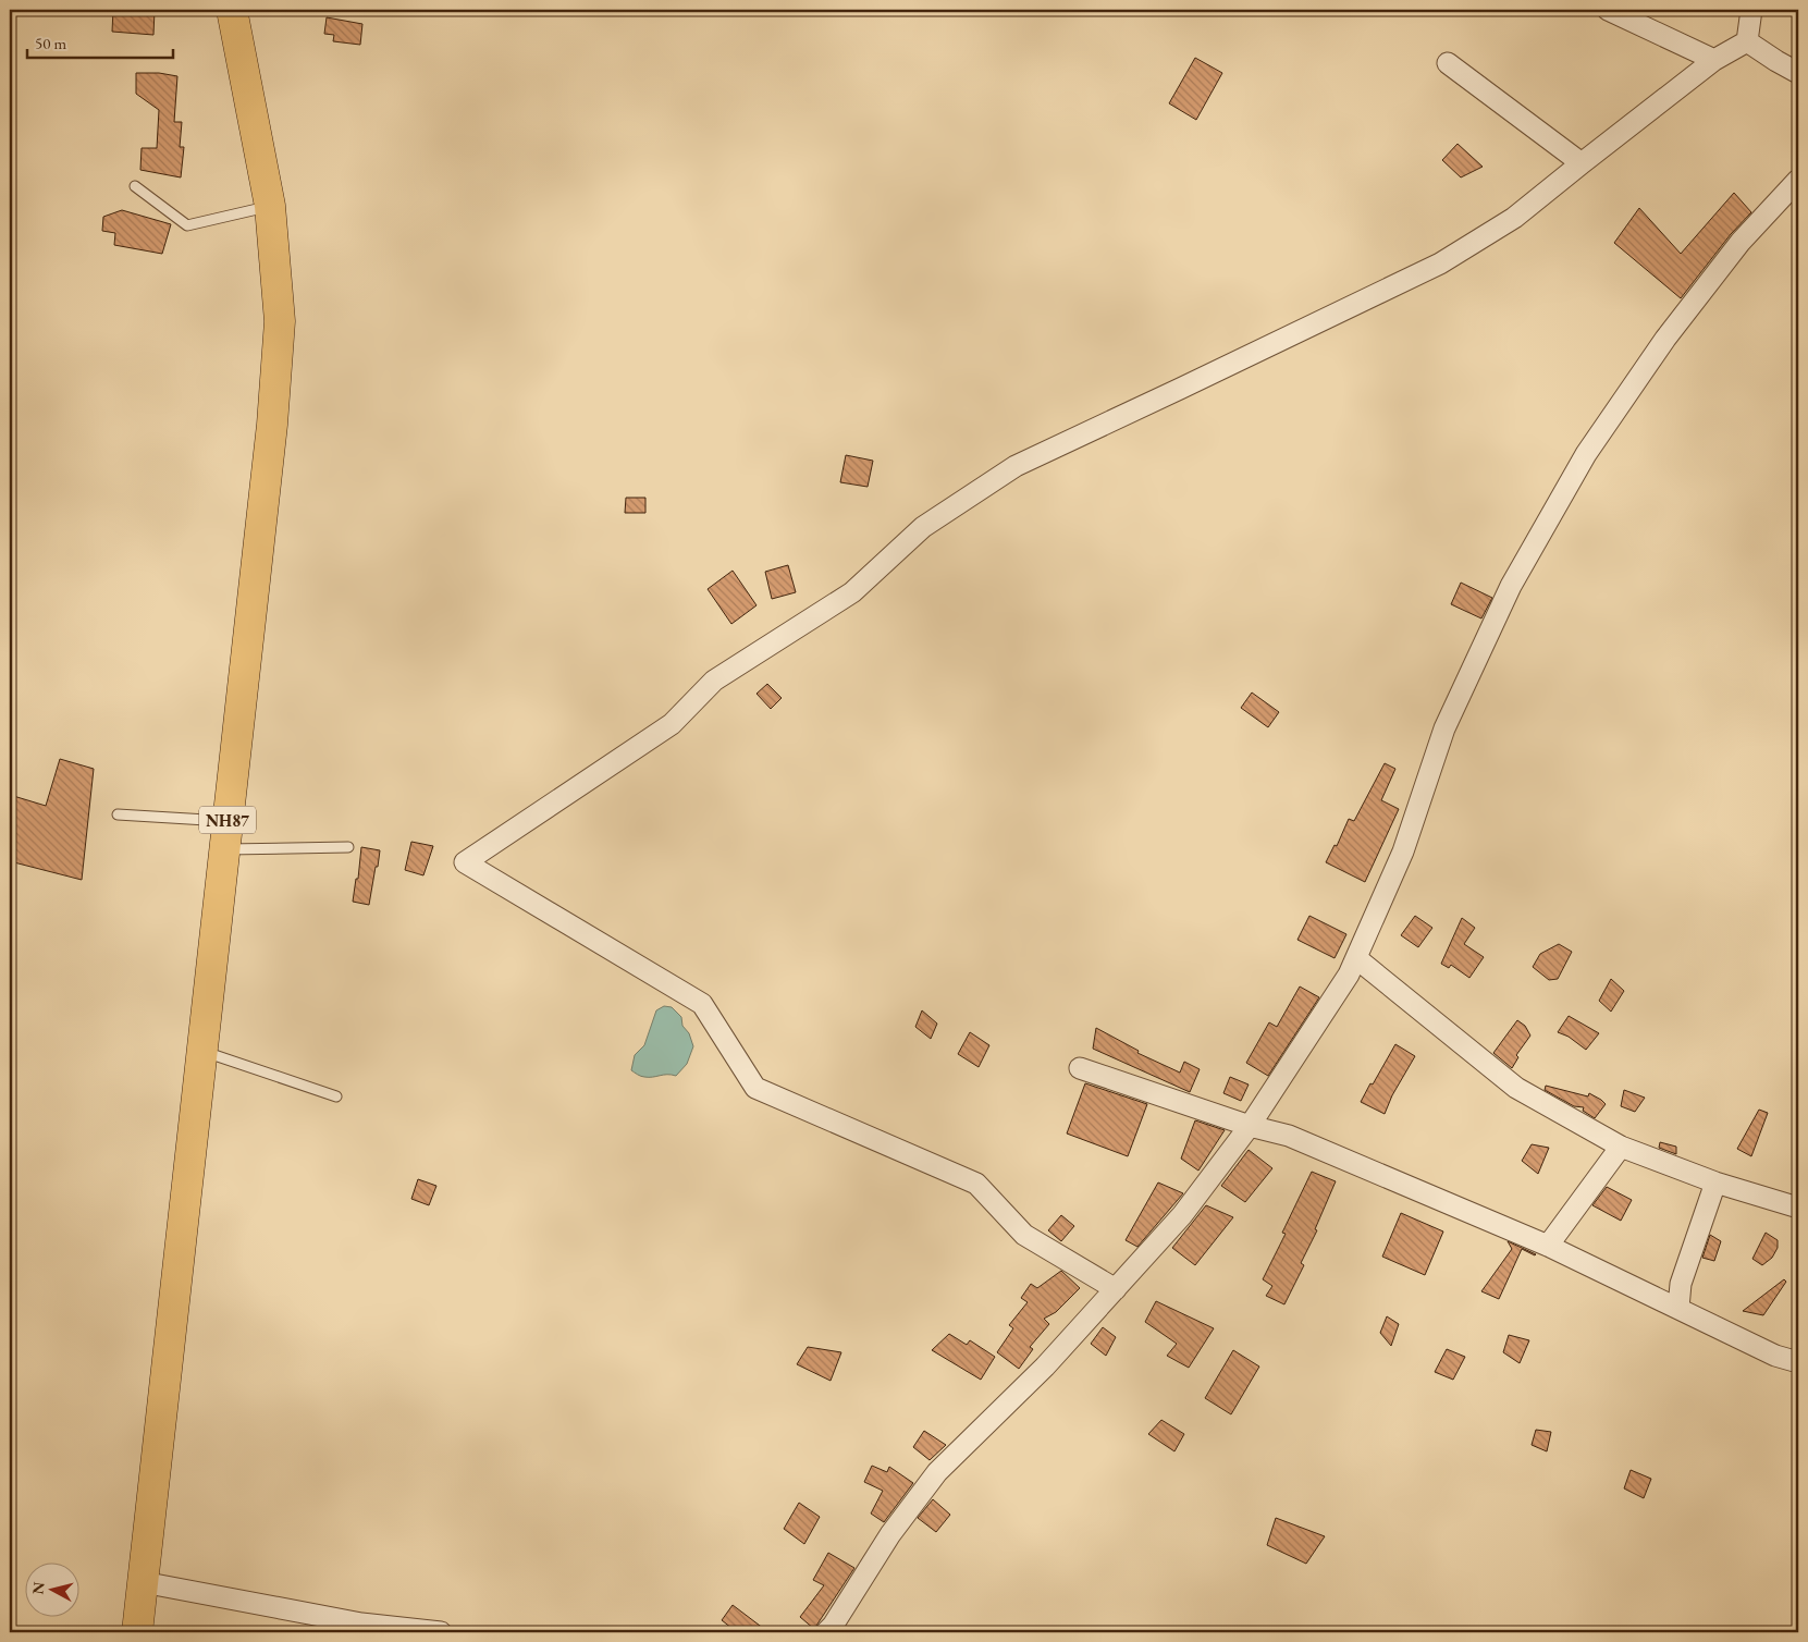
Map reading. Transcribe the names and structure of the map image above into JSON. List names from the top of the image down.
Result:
{
  "streets": {
    "highway": ["NH87"]
  },
  "scale_bar": "50 m",
  "north": "left"
}
